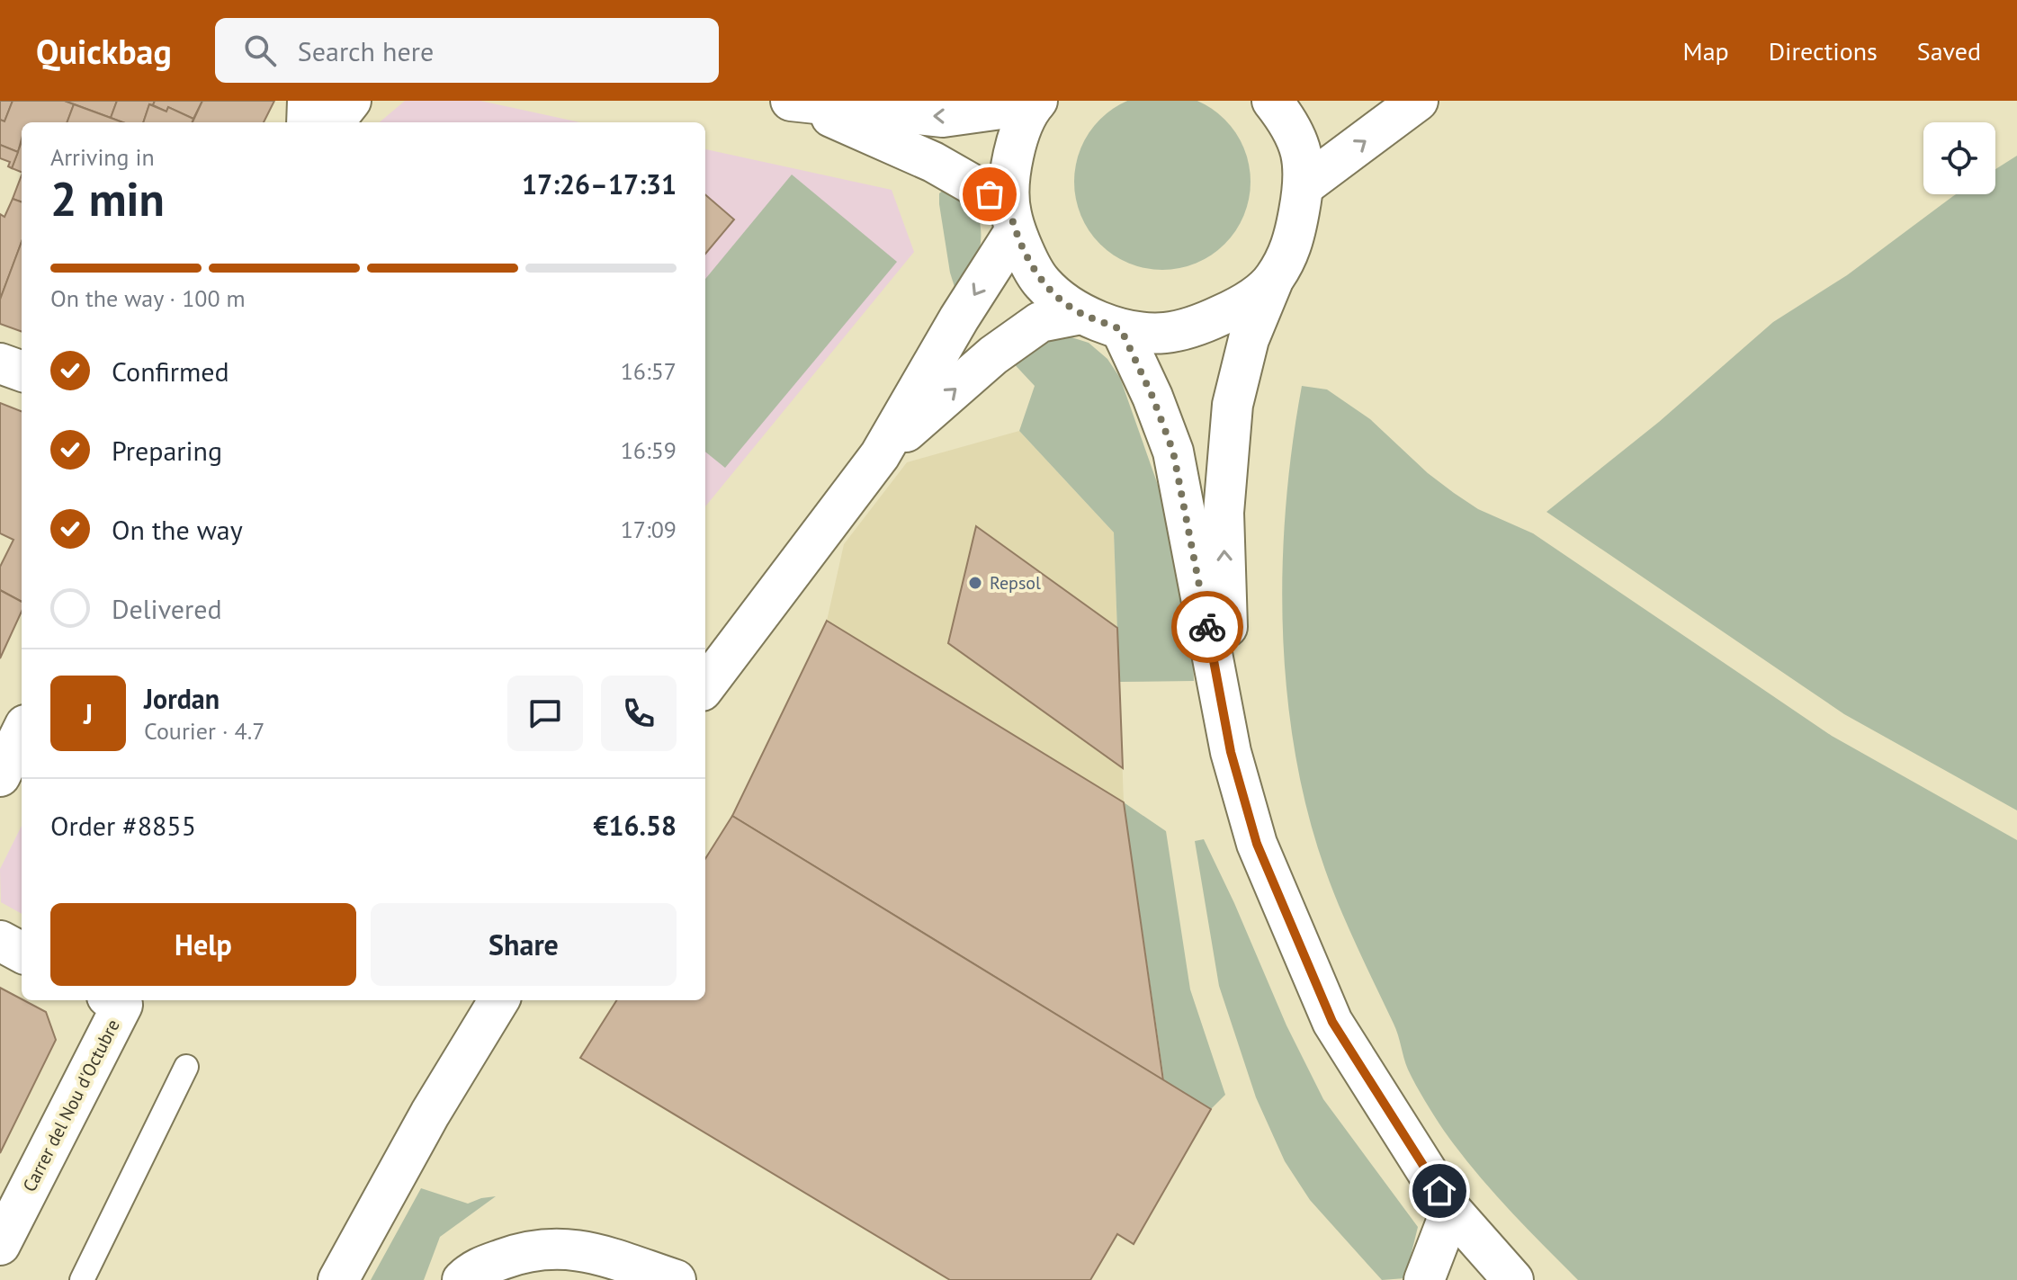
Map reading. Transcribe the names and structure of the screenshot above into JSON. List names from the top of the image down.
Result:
{
  "streets": {
    "street": ["Carrer del Nou d'Octubre"]
  },
  "places": ["Repsol"],
  "page": {
    "header": "Quickbag",
    "search": "Search here",
    "nav": ["Map", "Directions", "Saved"],
    "heading": ["2 min", "Arriving in", "17:26–17:31"],
    "panel": [
      "Jordan",
      "Courier · 4.7",
      "Order #8855",
      "€16.58"
    ],
    "bar": "On the way · 100 m",
    "list": [
      ["Confirmed", "16:57"],
      ["Preparing", "16:59"],
      ["On the way", "17:09"],
      "Delivered"
    ],
    "round": "J",
    "buttons": ["Help", "Share"]
  }
}
